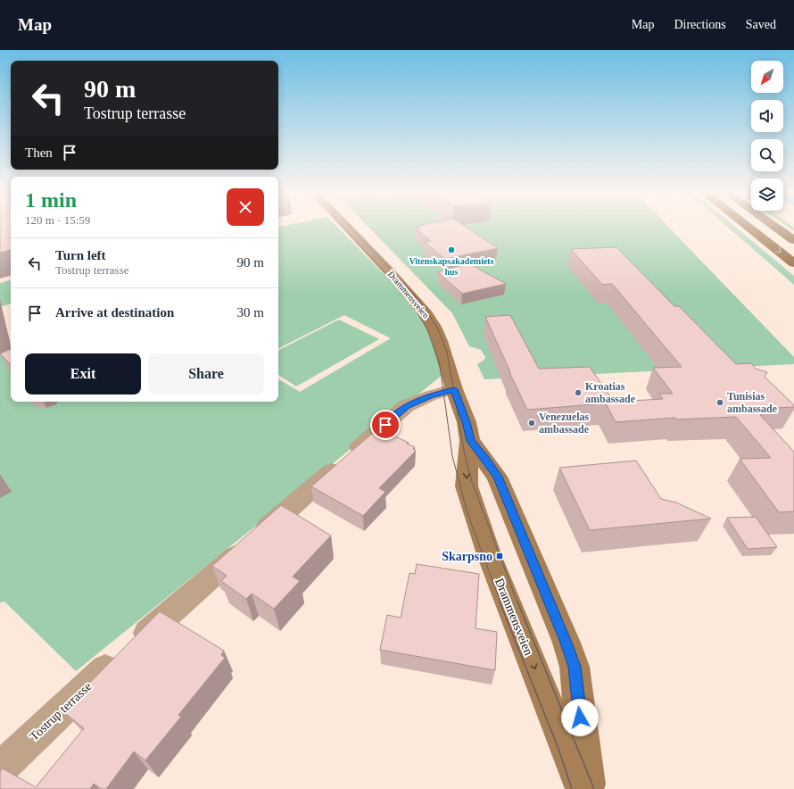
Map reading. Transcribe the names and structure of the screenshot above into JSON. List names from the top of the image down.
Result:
{
  "streets": {
    "street": ["Drammensveien", "Tostrup terrasse"]
  },
  "crossings": [
    ["Drammensveien", "Tostrup terrasse"]
  ],
  "places": {
    "other": [
      "Vitenskapsakademiets hus",
      "Kroatias ambassade",
      "Tunisias ambassade",
      "Venezuelas ambassade"
    ],
    "transit": ["Skarpsno"]
  },
  "north": "bottom left",
  "page": {
    "header": "Map",
    "nav": ["Map", "Directions", "Saved"],
    "turn": ["90 m", "Tostrup terrasse"],
    "then": "Then",
    "heading": ["1 min", "120 m · 15:59"],
    "list": [
      {
        "name": "Turn left",
        "note": "Tostrup terrasse",
        "value": "90 m"
      },
      {
        "name": "Arrive at destination",
        "value": "30 m"
      }
    ],
    "buttons": ["Exit", "Share"]
  }
}
